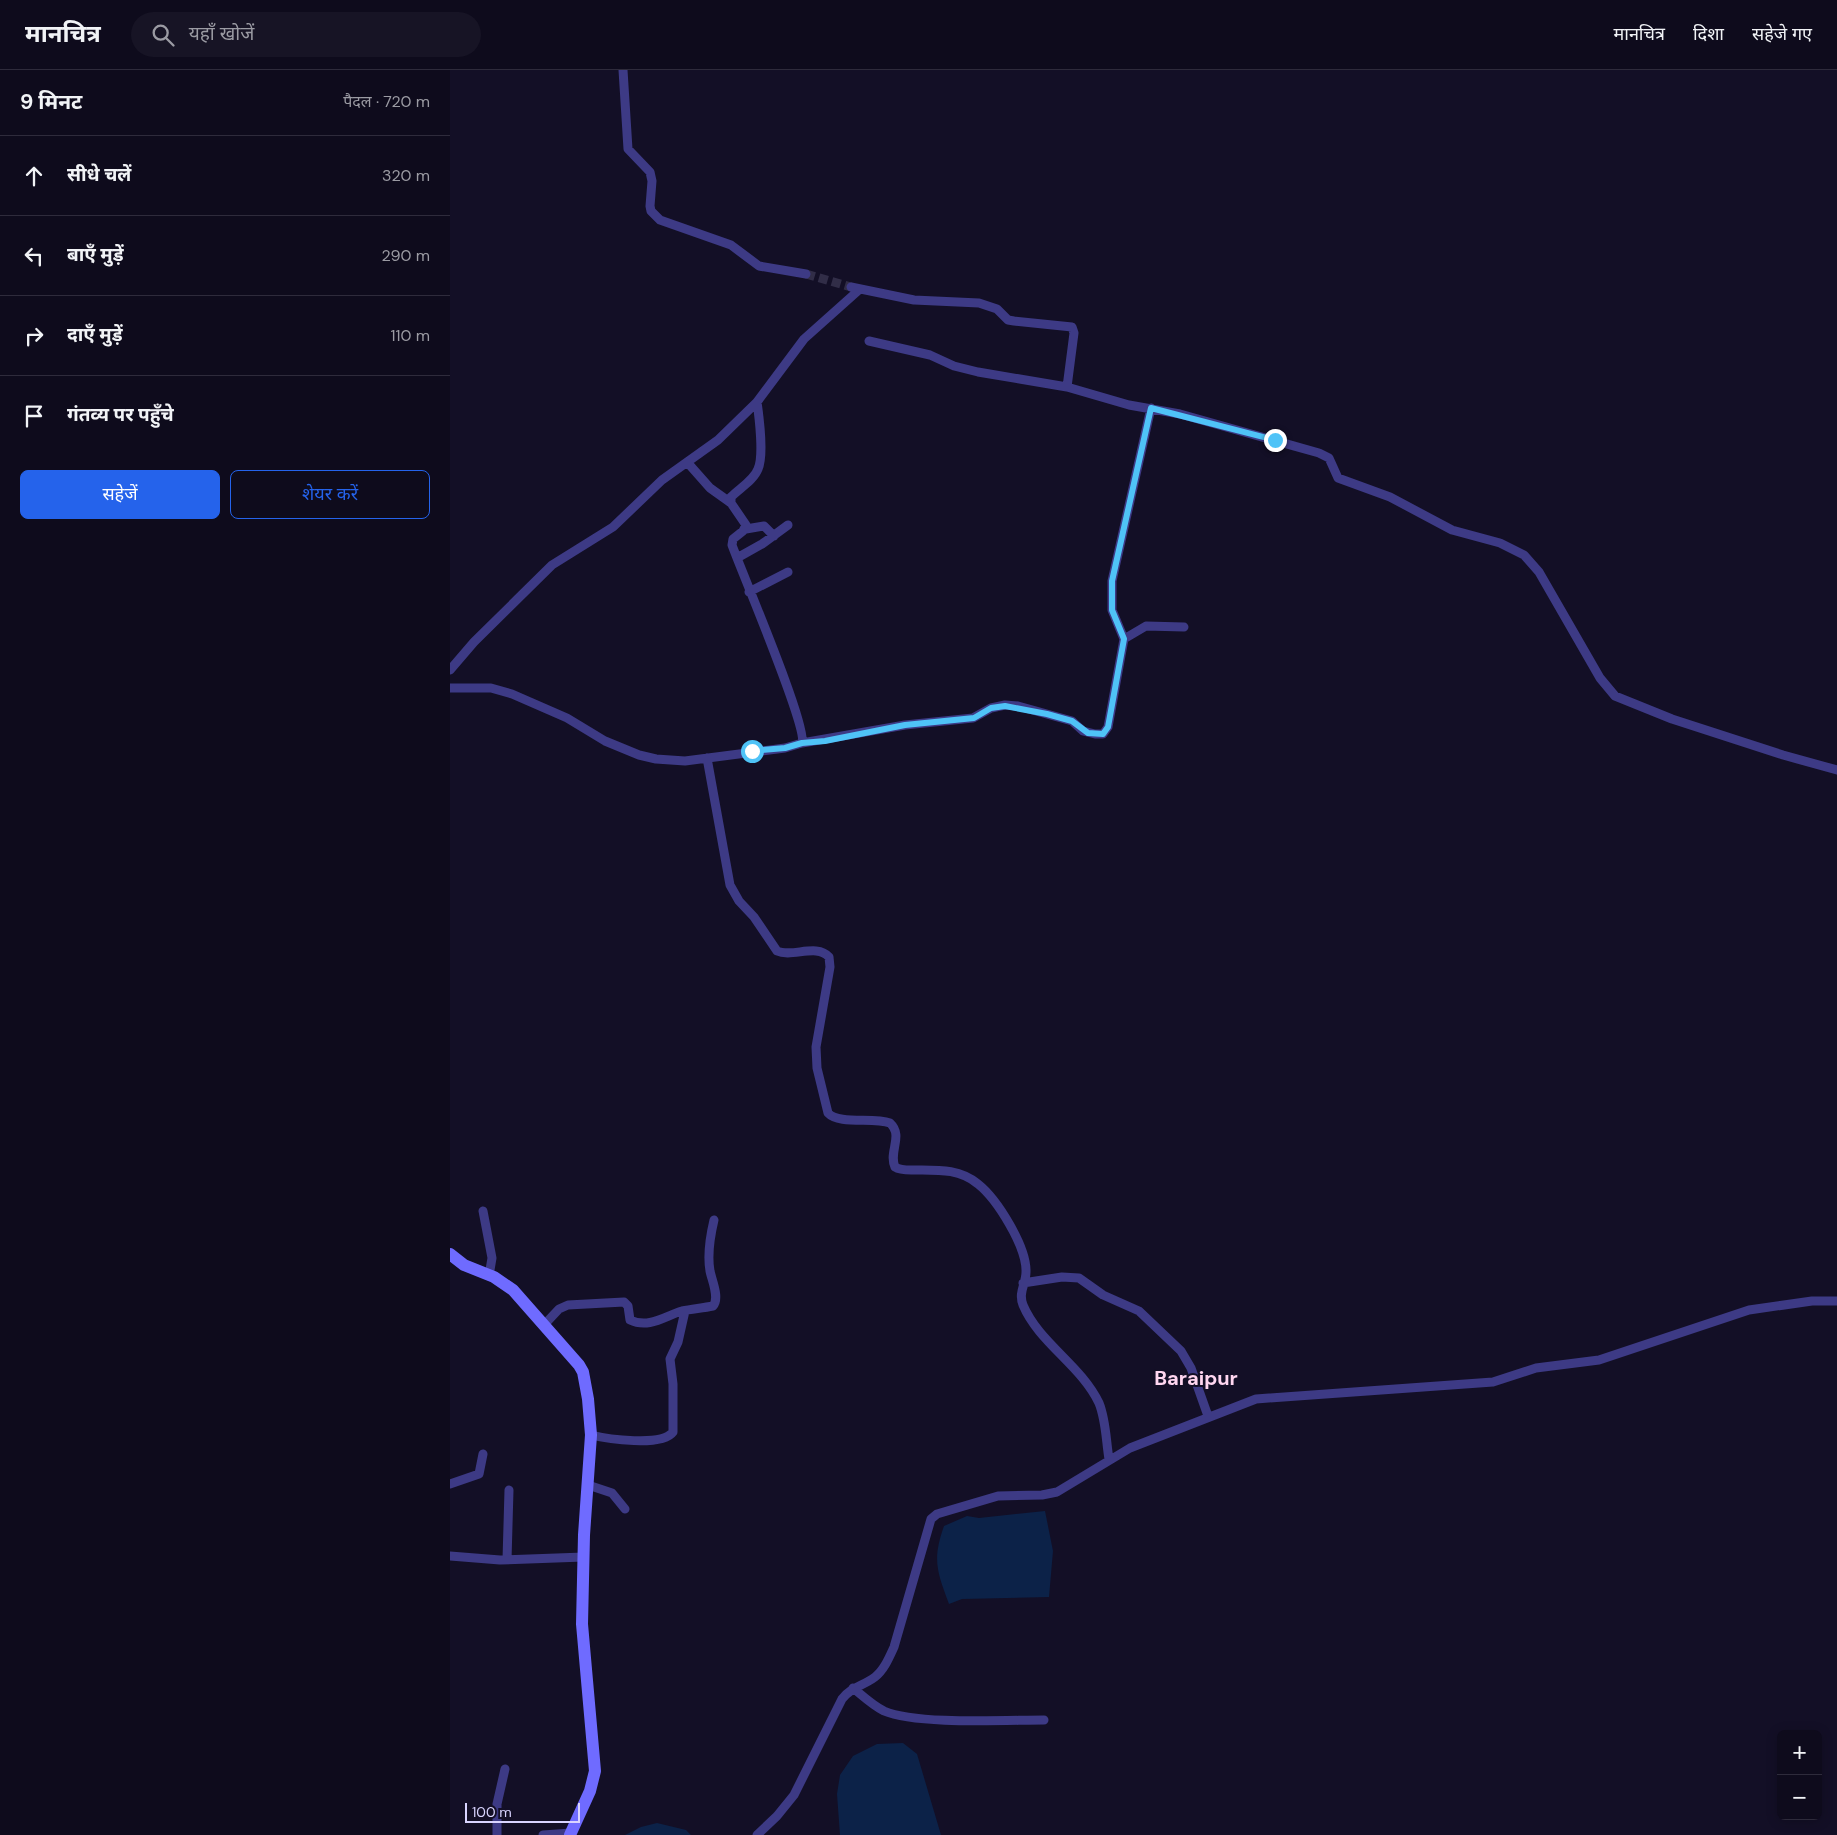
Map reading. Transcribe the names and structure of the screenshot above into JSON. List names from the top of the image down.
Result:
{
  "districts": ["Baraipur"],
  "scale_bar": "100 m",
  "page": {
    "header": "मानचित्र",
    "search": "यहाँ खोजें",
    "nav": ["मानचित्र", "दिशा", "सहेजे गए"],
    "heading": ["9 मिनट", "पैदल · 720 m"],
    "list": [
      ["सीधे चलें", "320 m"],
      ["बाएँ मुड़ें", "290 m"],
      ["दाएँ मुड़ें", "110 m"],
      "गंतव्य पर पहुँचे"
    ],
    "buttons": ["सहेजें", "शेयर करें"],
    "map_buttons": ["+", "−"],
    "scale": "100 m"
  }
}
